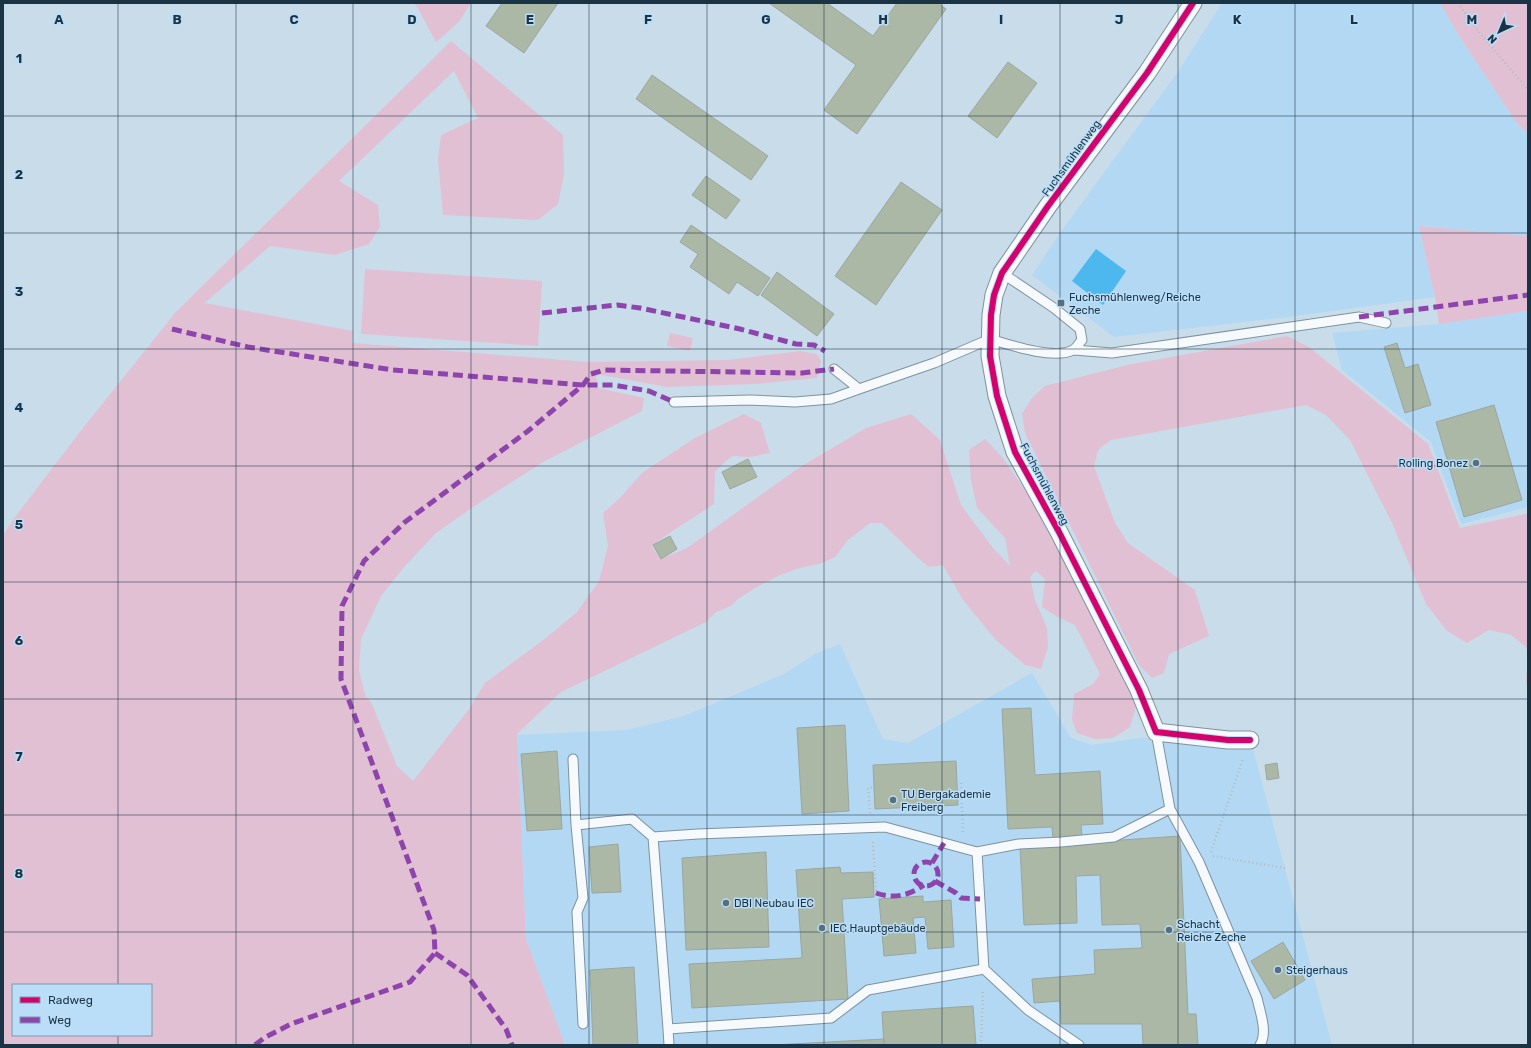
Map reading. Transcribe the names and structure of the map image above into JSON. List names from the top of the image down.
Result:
{
  "streets": {
    "street": ["Fuchsmühlenweg"]
  },
  "places": {
    "transit": ["Fuchsmühlenweg/Reiche Zeche"],
    "other": [
      "Rolling Bonez",
      "TU Bergakademie Freiberg",
      "DBI Neubau IEC",
      "IEC Hauptgebäude",
      "Schacht Reiche Zeche",
      "Steigerhaus"
    ]
  },
  "legend": ["Radweg", "Weg"],
  "north": "bottom left",
  "grid": {
    "columns": [
      "A",
      "B",
      "C",
      "D",
      "E",
      "F",
      "G",
      "H",
      "I",
      "J",
      "K",
      "L",
      "M"
    ],
    "rows": [
      "1",
      "2",
      "3",
      "4",
      "5",
      "6",
      "7",
      "8"
    ]
  }
}
